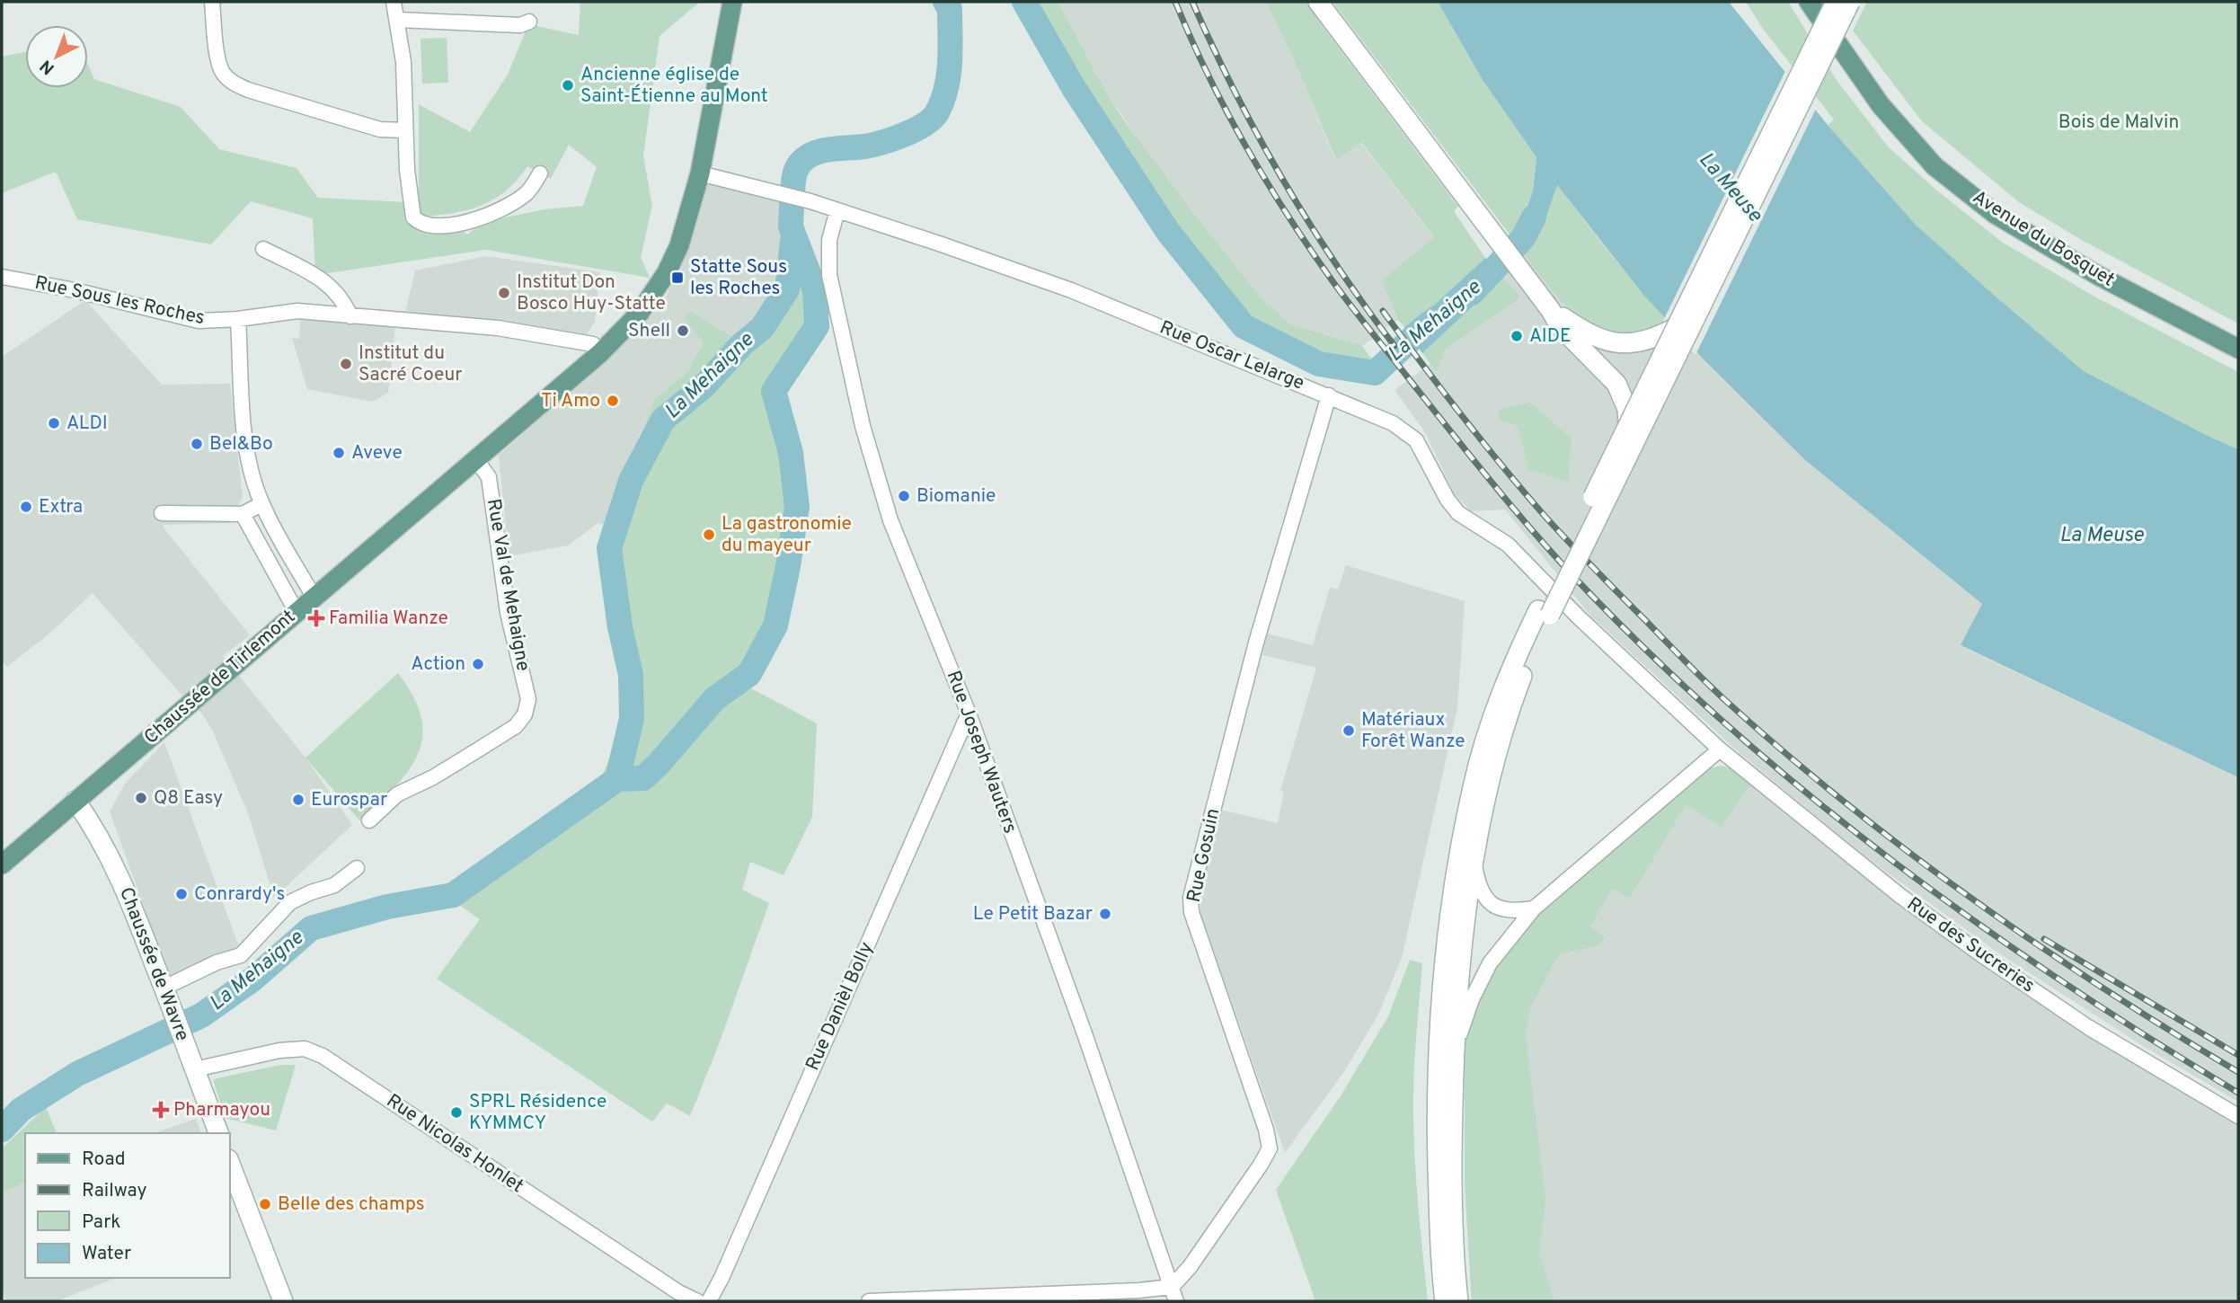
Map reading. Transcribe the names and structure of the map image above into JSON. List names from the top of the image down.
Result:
{
  "streets": {
    "main road": ["Avenue du Bosquet", "Chaussée de Tirlemont", "Chaussée de Wavre"],
    "street": [
      "Rue Sous les Roches",
      "Rue Oscar Lelarge",
      "Rue Val de Mehaigne",
      "Rue Joseph Wauters",
      "Rue Gosuin",
      "Rue des Sucreries",
      "Rue Danièl Bolly",
      "Rue Nicolas Honlet"
    ]
  },
  "crossings": [
    ["Rue Sous les Roches", "Chaussée de Tirlemont"],
    ["Rue Oscar Lelarge", "Chaussée de Tirlemont"],
    ["Rue Oscar Lelarge", "Rue Joseph Wauters"],
    ["Rue Oscar Lelarge", "Rue Gosuin"],
    ["Rue Oscar Lelarge", "Rue des Sucreries"],
    ["Rue Val de Mehaigne", "Chaussée de Tirlemont"],
    ["Chaussée de Tirlemont", "Chaussée de Wavre"],
    ["Rue Joseph Wauters", "Rue Gosuin"],
    ["Rue Joseph Wauters", "Rue Danièl Bolly"],
    ["Chaussée de Wavre", "Rue Nicolas Honlet"],
    ["Rue Danièl Bolly", "Rue Nicolas Honlet"]
  ],
  "water": ["La Meuse", "La Mehaigne"],
  "parks": ["Bois de Malvin"],
  "places": {
    "other": [
      "Ancienne église de Saint-Étienne au Mont",
      "Institut Don Bosco Huy-Statte",
      "Shell",
      "AIDE",
      "Institut du Sacré Coeur",
      "Ti Amo",
      "ALDI",
      "Bel&Bo",
      "Aveve",
      "Biomanie",
      "Extra",
      "La gastronomie du mayeur",
      "Action",
      "Matériaux Forêt Wanze",
      "Q8 Easy",
      "Eurospar",
      "Conrardy's",
      "Le Petit Bazar",
      "SPRL Résidence KYMMCY",
      "Belle des champs"
    ],
    "transit": ["Statte Sous les Roches"],
    "health": ["Familia Wanze", "Pharmayou"]
  },
  "legend": [
    "Road",
    "Railway",
    "Park",
    "Water"
  ],
  "north": "bottom left"
}
